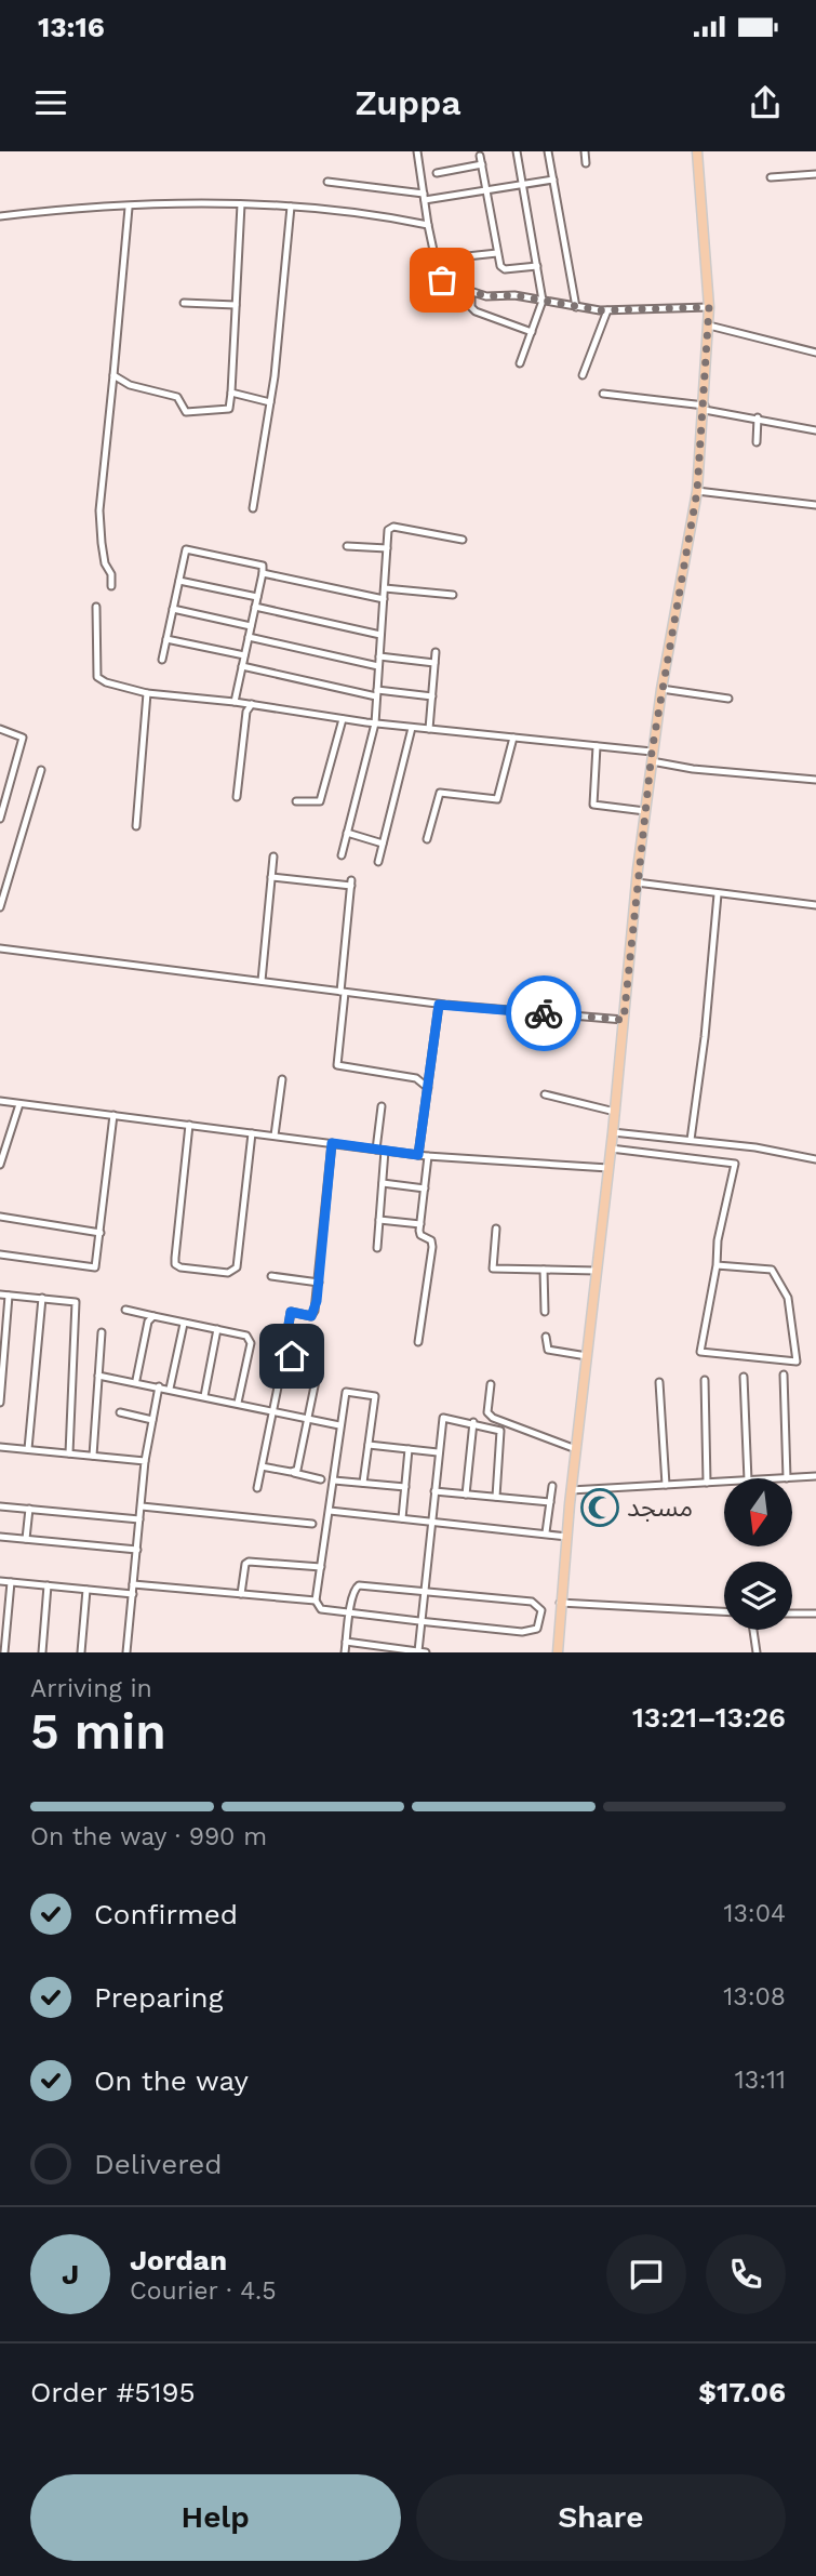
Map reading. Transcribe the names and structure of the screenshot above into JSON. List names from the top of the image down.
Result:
{
  "places": {
    "mosque": ["مسجد"]
  },
  "north": "bottom",
  "page": {
    "status": "13:16",
    "header": "Zuppa",
    "heading": ["5 min", "Arriving in", "13:21–13:26"],
    "panel": [
      "Jordan",
      "Courier · 4.5",
      "Order #5195",
      "$17.06"
    ],
    "bar": "On the way · 990 m",
    "list": [
      ["Confirmed", "13:04"],
      ["Preparing", "13:08"],
      ["On the way", "13:11"],
      "Delivered"
    ],
    "round": "J",
    "buttons": ["Help", "Share"]
  }
}
